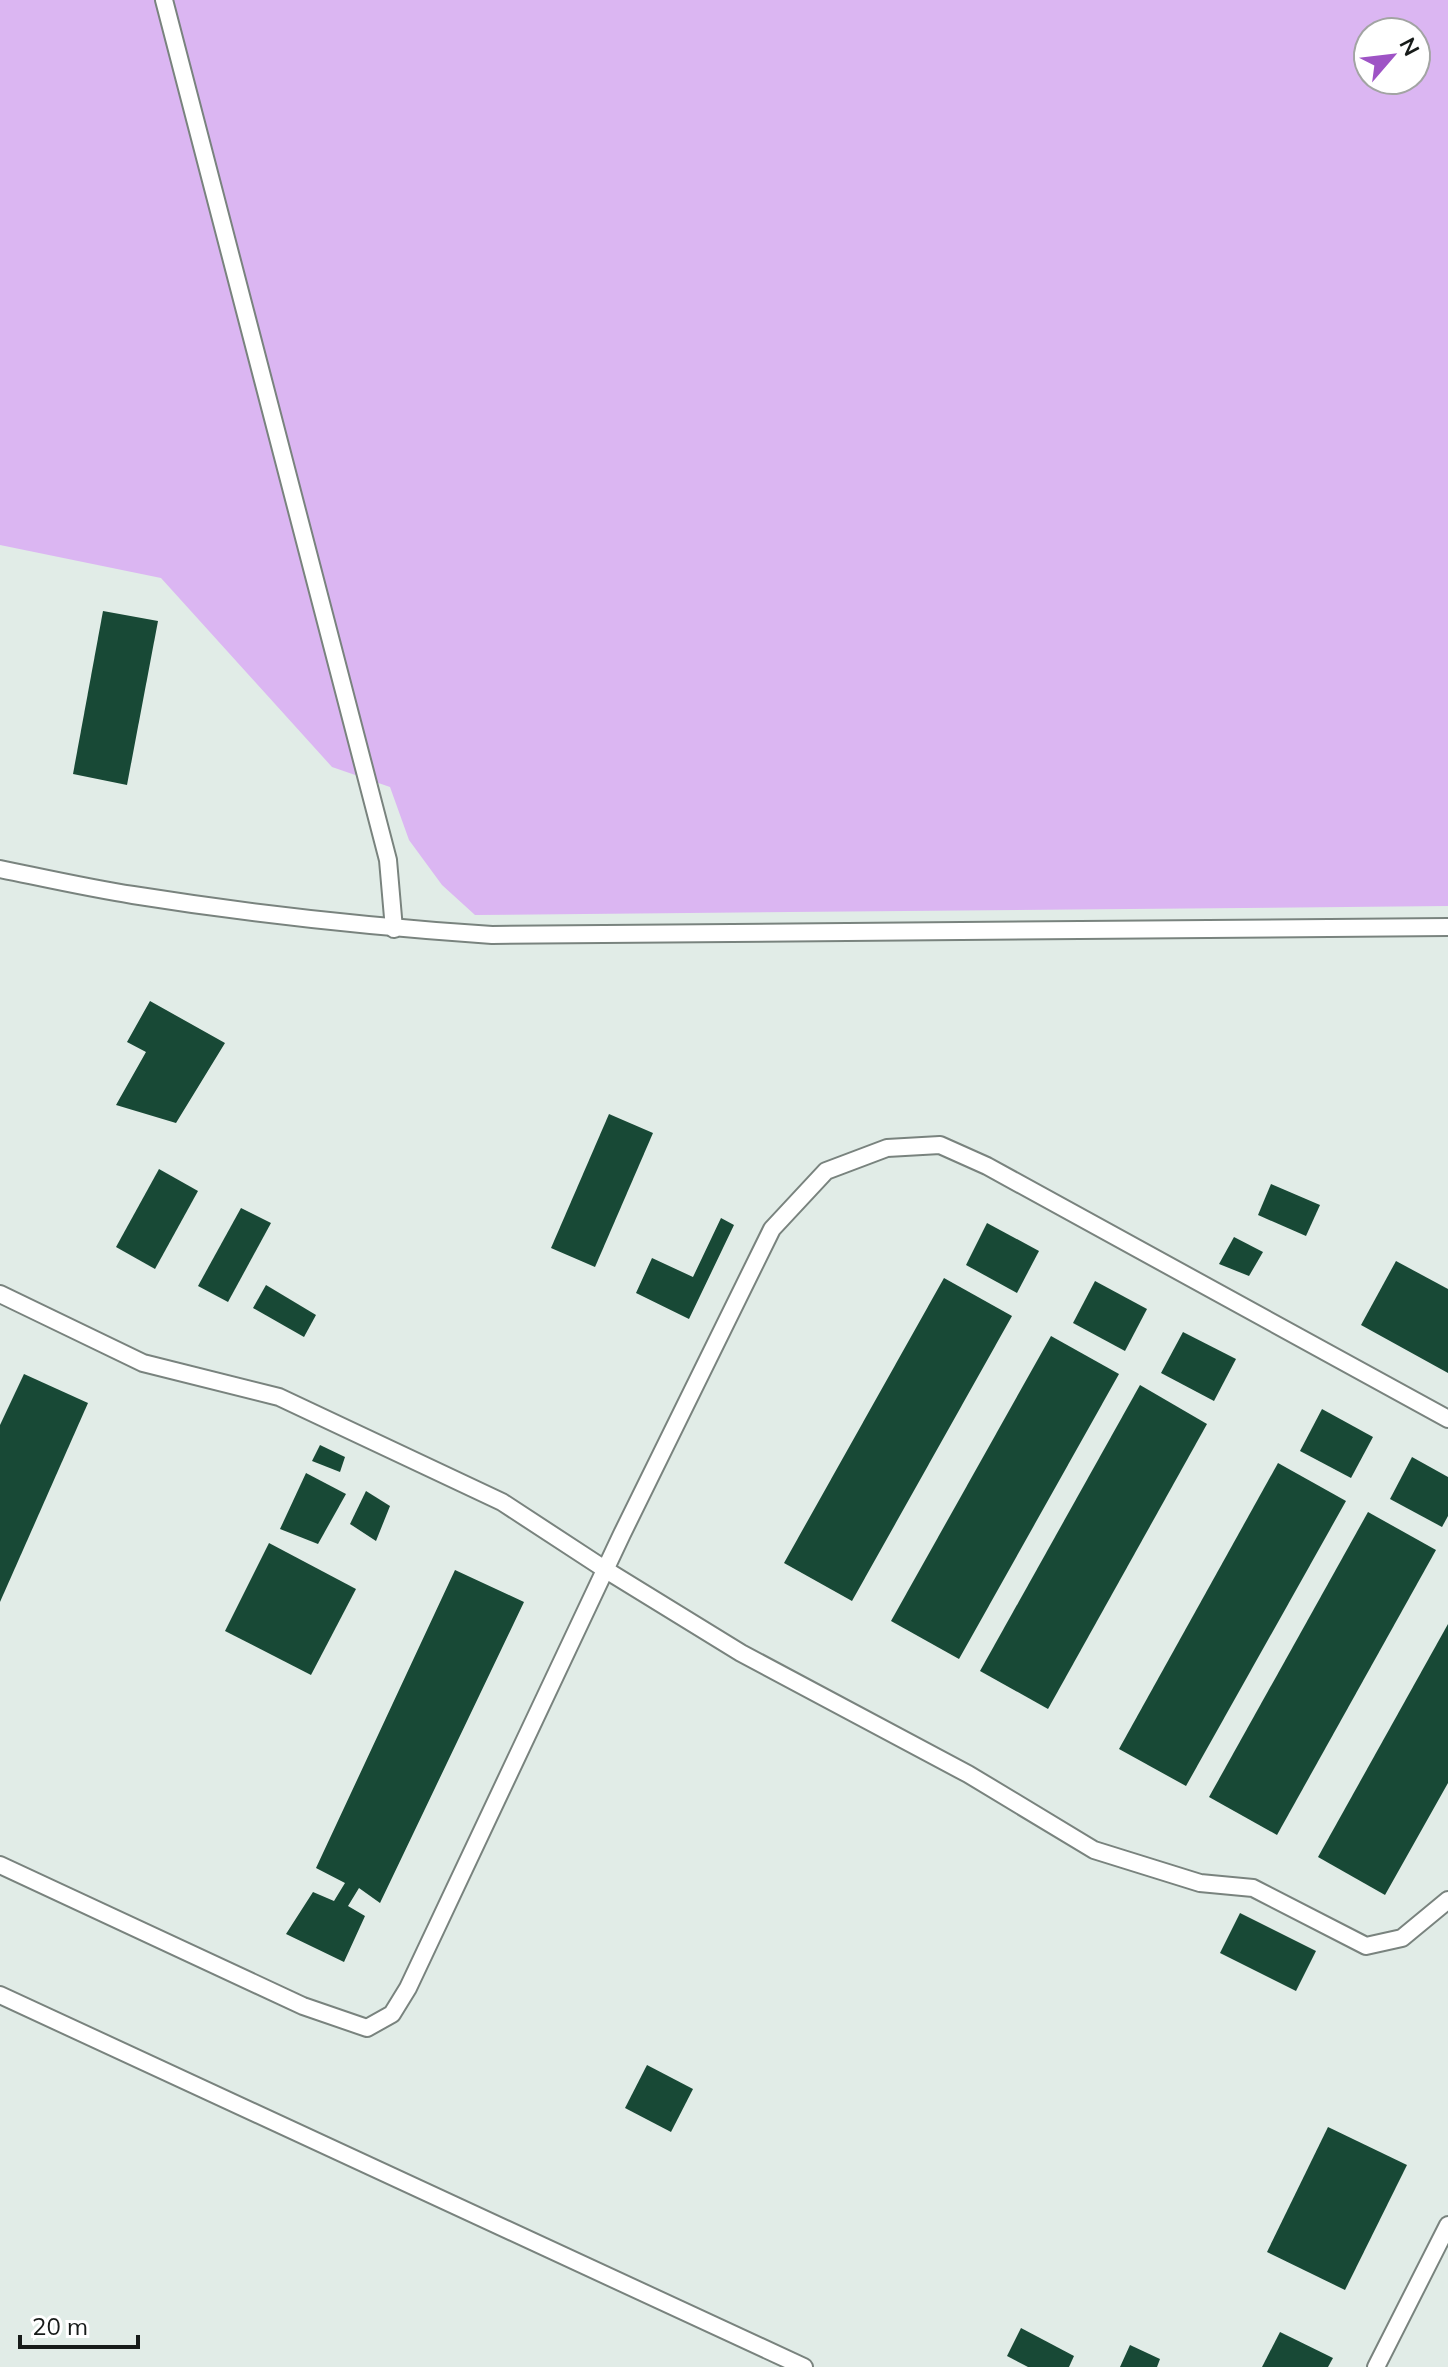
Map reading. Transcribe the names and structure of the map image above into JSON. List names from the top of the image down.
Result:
{
  "scale_bar": "20 m",
  "north": "top right"
}
